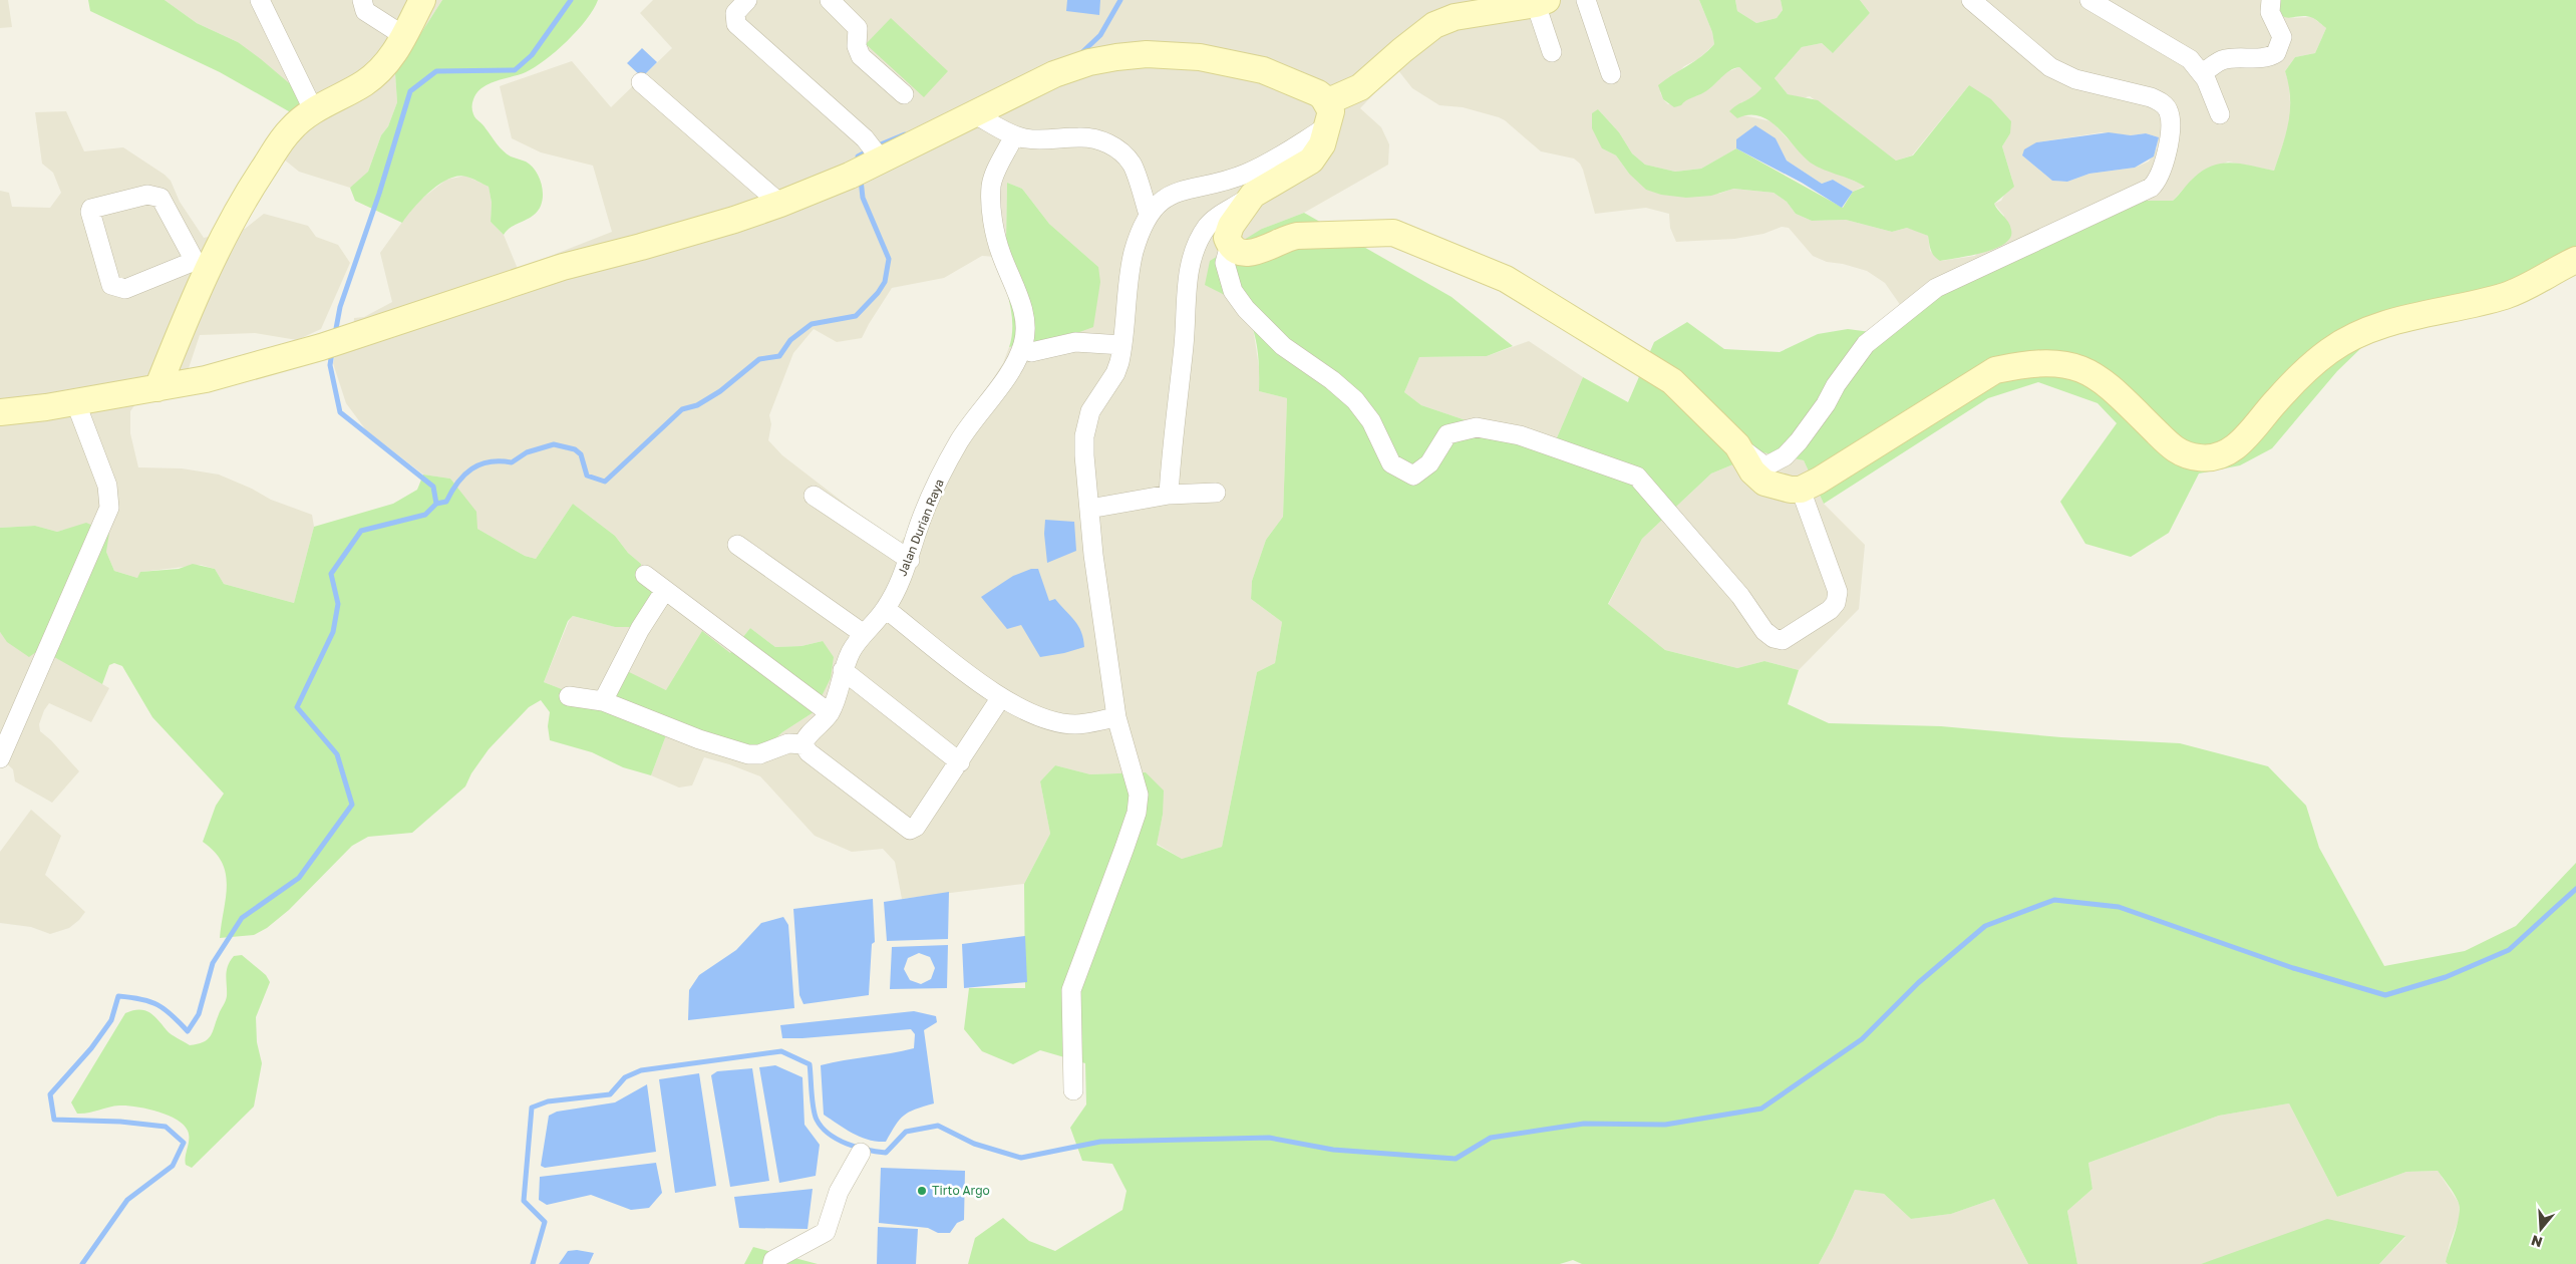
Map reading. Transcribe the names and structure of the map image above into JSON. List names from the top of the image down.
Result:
{
  "streets": {
    "street": ["Jalan Durian Raya"]
  },
  "places": ["Tirto Argo"],
  "north": "bottom"
}
